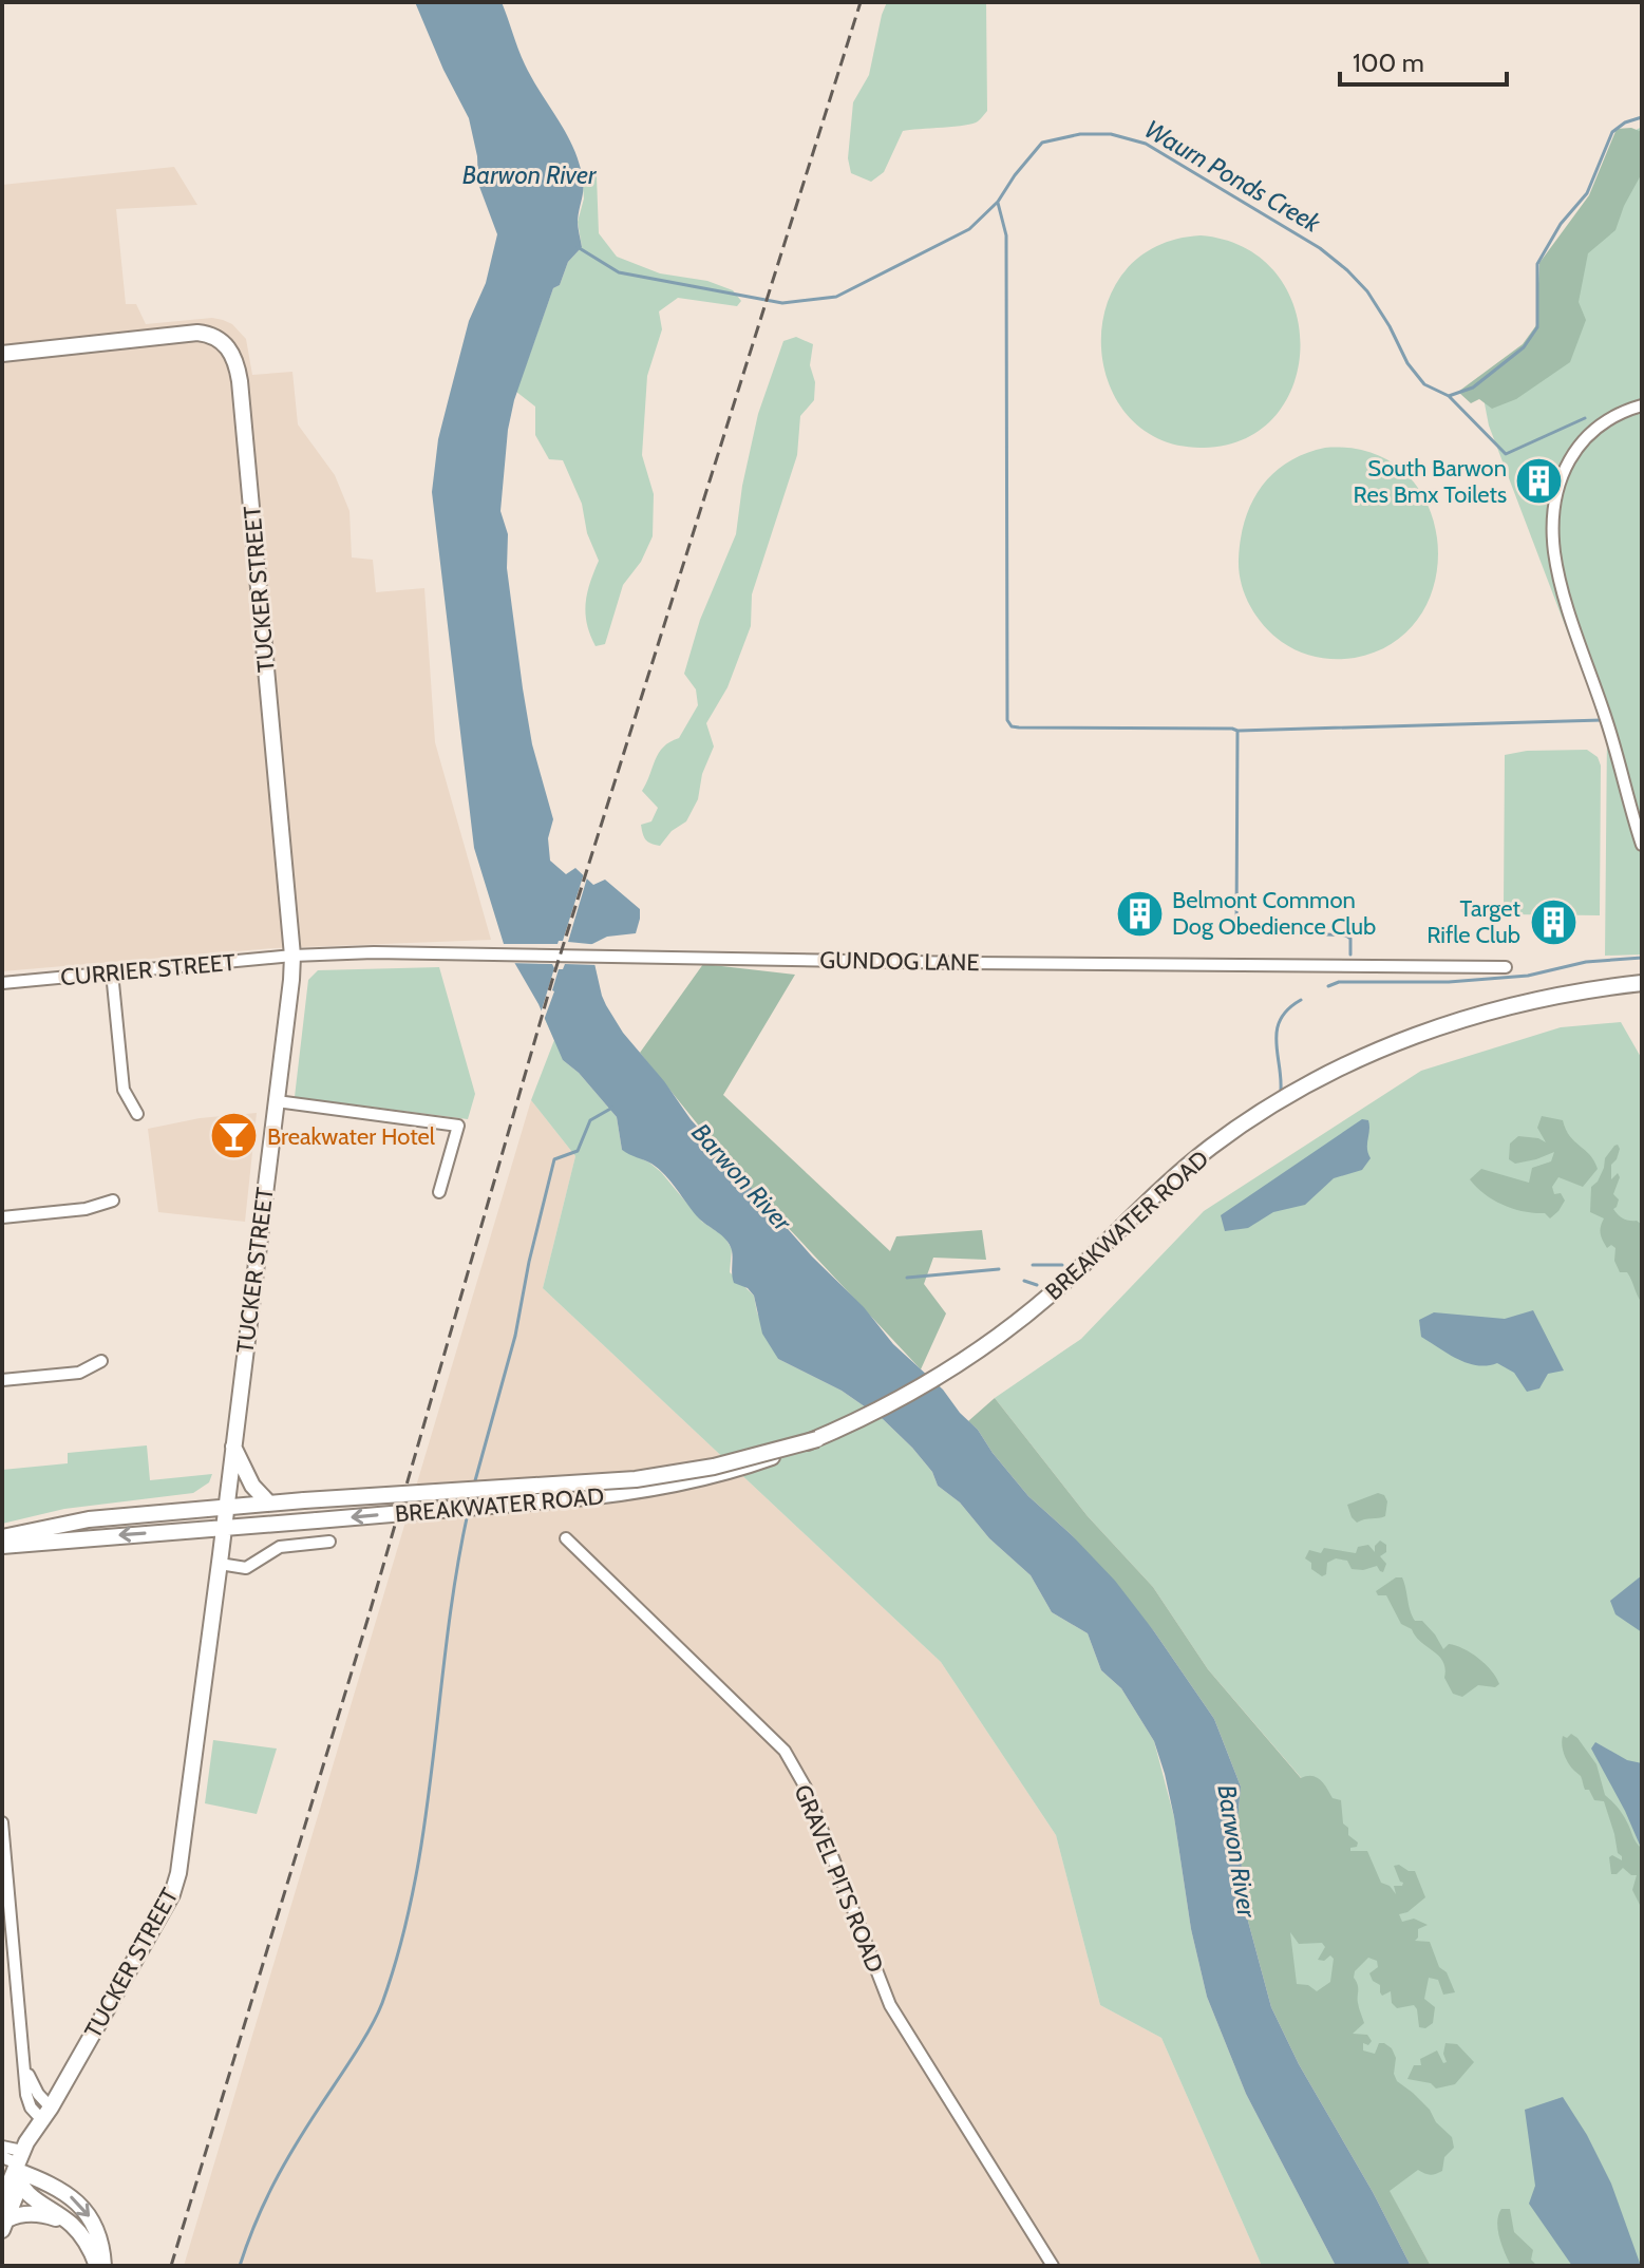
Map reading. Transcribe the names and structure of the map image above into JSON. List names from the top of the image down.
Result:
{
  "streets": {
    "main road": ["TUCKER STREET", "BREAKWATER ROAD"],
    "street": ["GUNDOG LANE", "CURRIER STREET", "GRAVEL PITS ROAD"]
  },
  "crossings": [
    ["TUCKER STREET", "GUNDOG LANE"],
    ["TUCKER STREET", "CURRIER STREET"],
    ["TUCKER STREET", "BREAKWATER ROAD"],
    ["GUNDOG LANE", "CURRIER STREET"]
  ],
  "water": ["Barwon River", "Waurn Ponds Creek"],
  "places": {
    "building": ["South Barwon Res Bmx Toilets", "Belmont Common Dog Obedience Club", "Target Rifle Club"],
    "bar": ["Breakwater Hotel"]
  },
  "scale_bar": "100 m"
}
